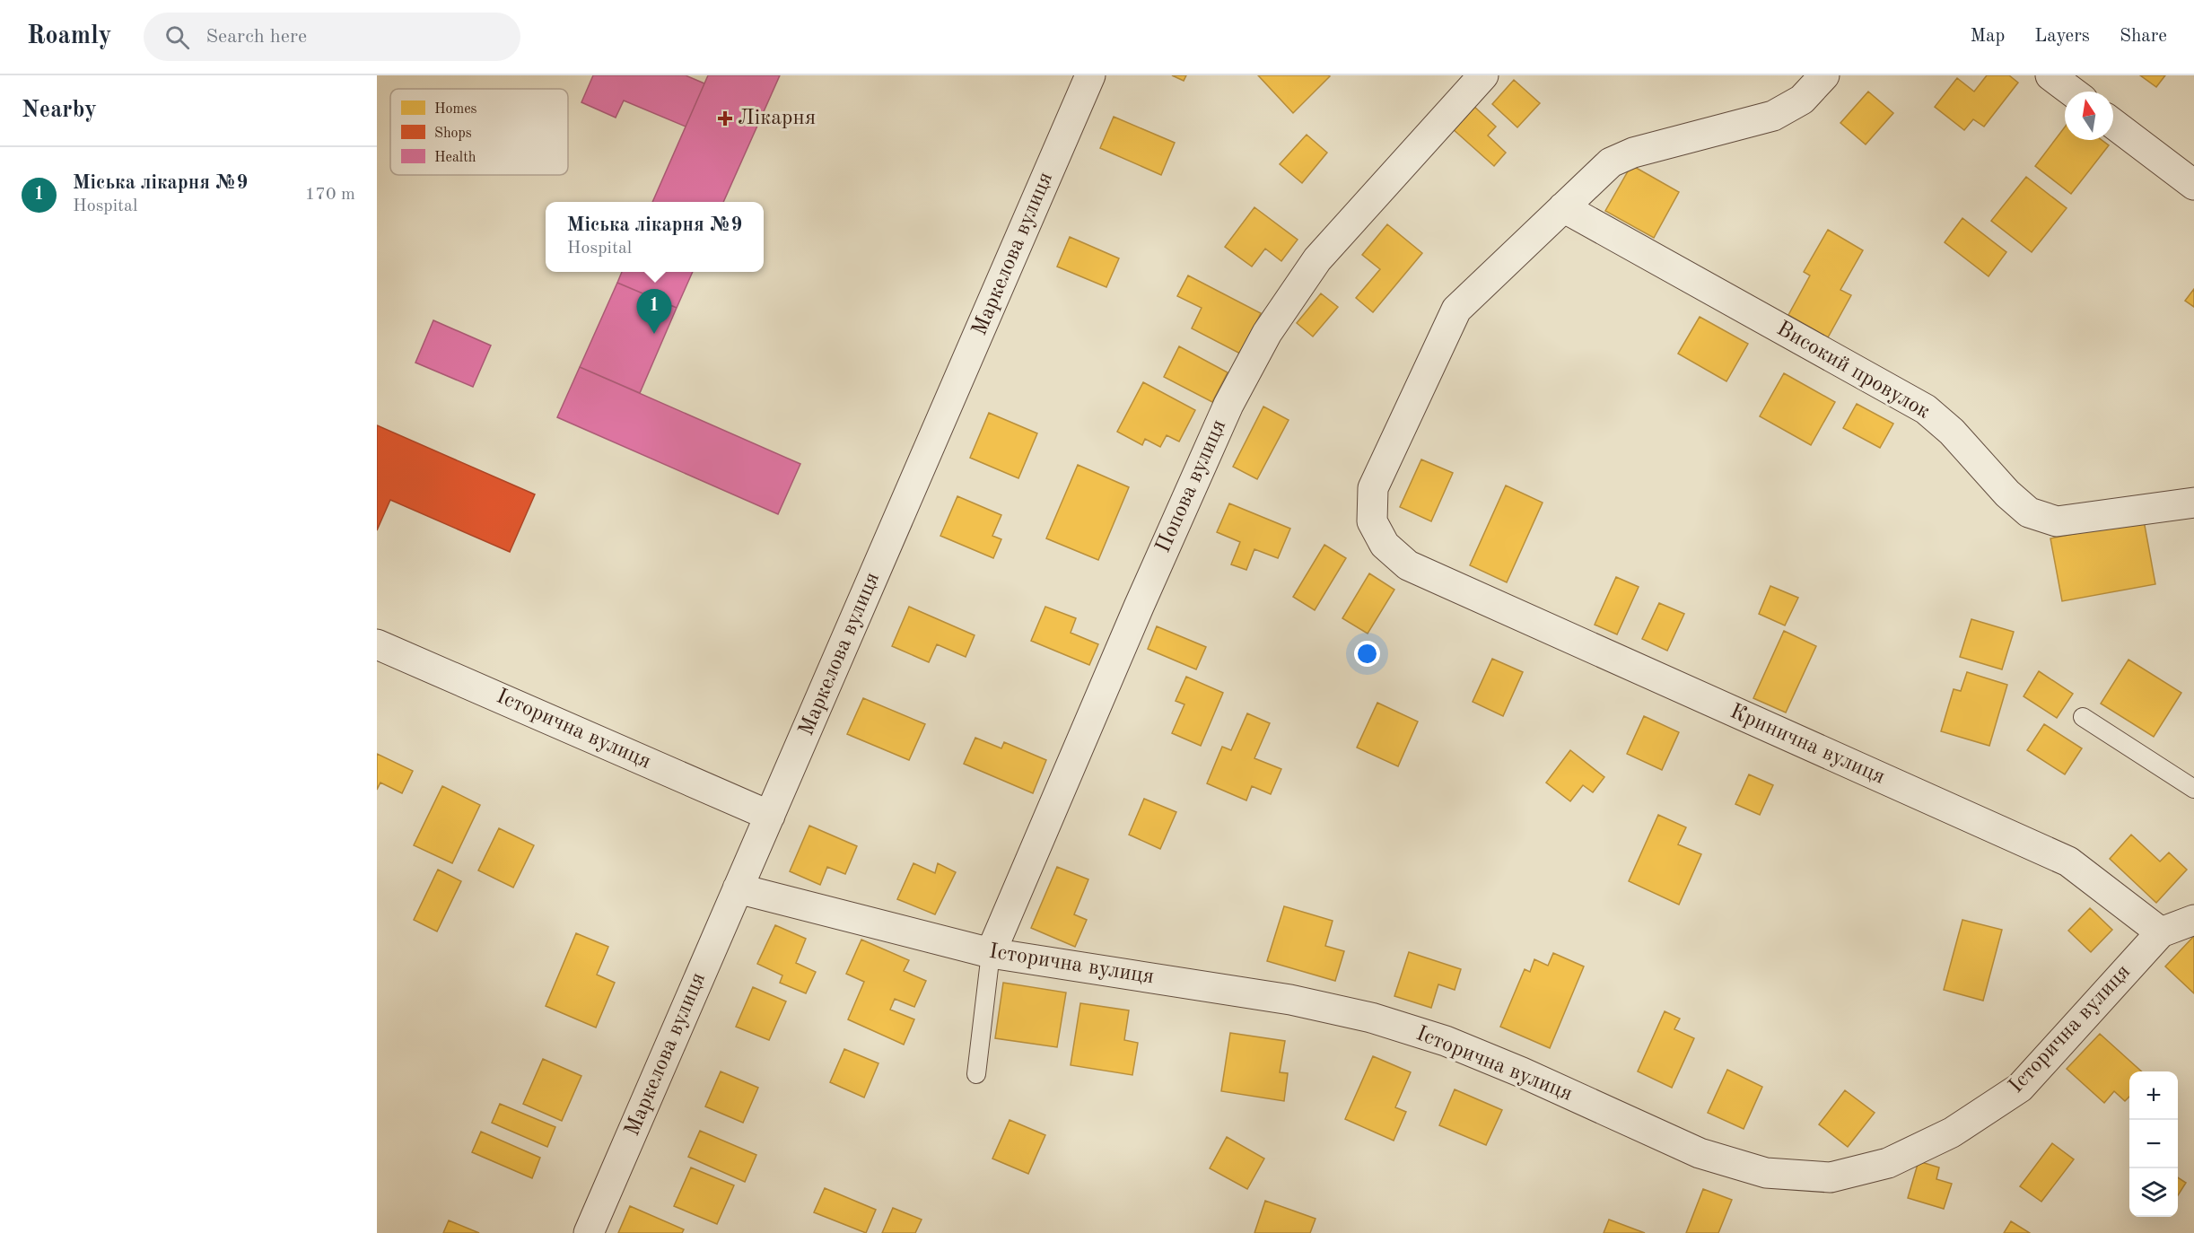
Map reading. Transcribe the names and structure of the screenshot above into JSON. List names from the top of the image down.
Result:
{
  "streets": {
    "street": [
      "Маркелова вулиця",
      "Високий провулок",
      "Попова вулиця",
      "Історична вулиця",
      "Кринична вулиця"
    ]
  },
  "crossings": [
    ["Маркелова вулиця", "Історична вулиця"],
    ["Високий провулок", "Кринична вулиця"],
    ["Попова вулиця", "Історична вулиця"],
    ["Історична вулиця", "Кринична вулиця"]
  ],
  "places": {
    "health": ["Лікарня"]
  },
  "legend": ["Homes", "Shops", "Health"],
  "north": "top",
  "page": {
    "header": "Roamly",
    "search": "Search here",
    "nav": ["Map", "Layers", "Share"],
    "heading": "Nearby",
    "list": [
      {
        "mark": "1",
        "name": "Міська лікарня №9",
        "note": "Hospital",
        "value": "170 m"
      }
    ],
    "popup": ["Міська лікарня №9", "Hospital"],
    "pins": "1",
    "map_buttons": ["+", "−"]
  }
}
